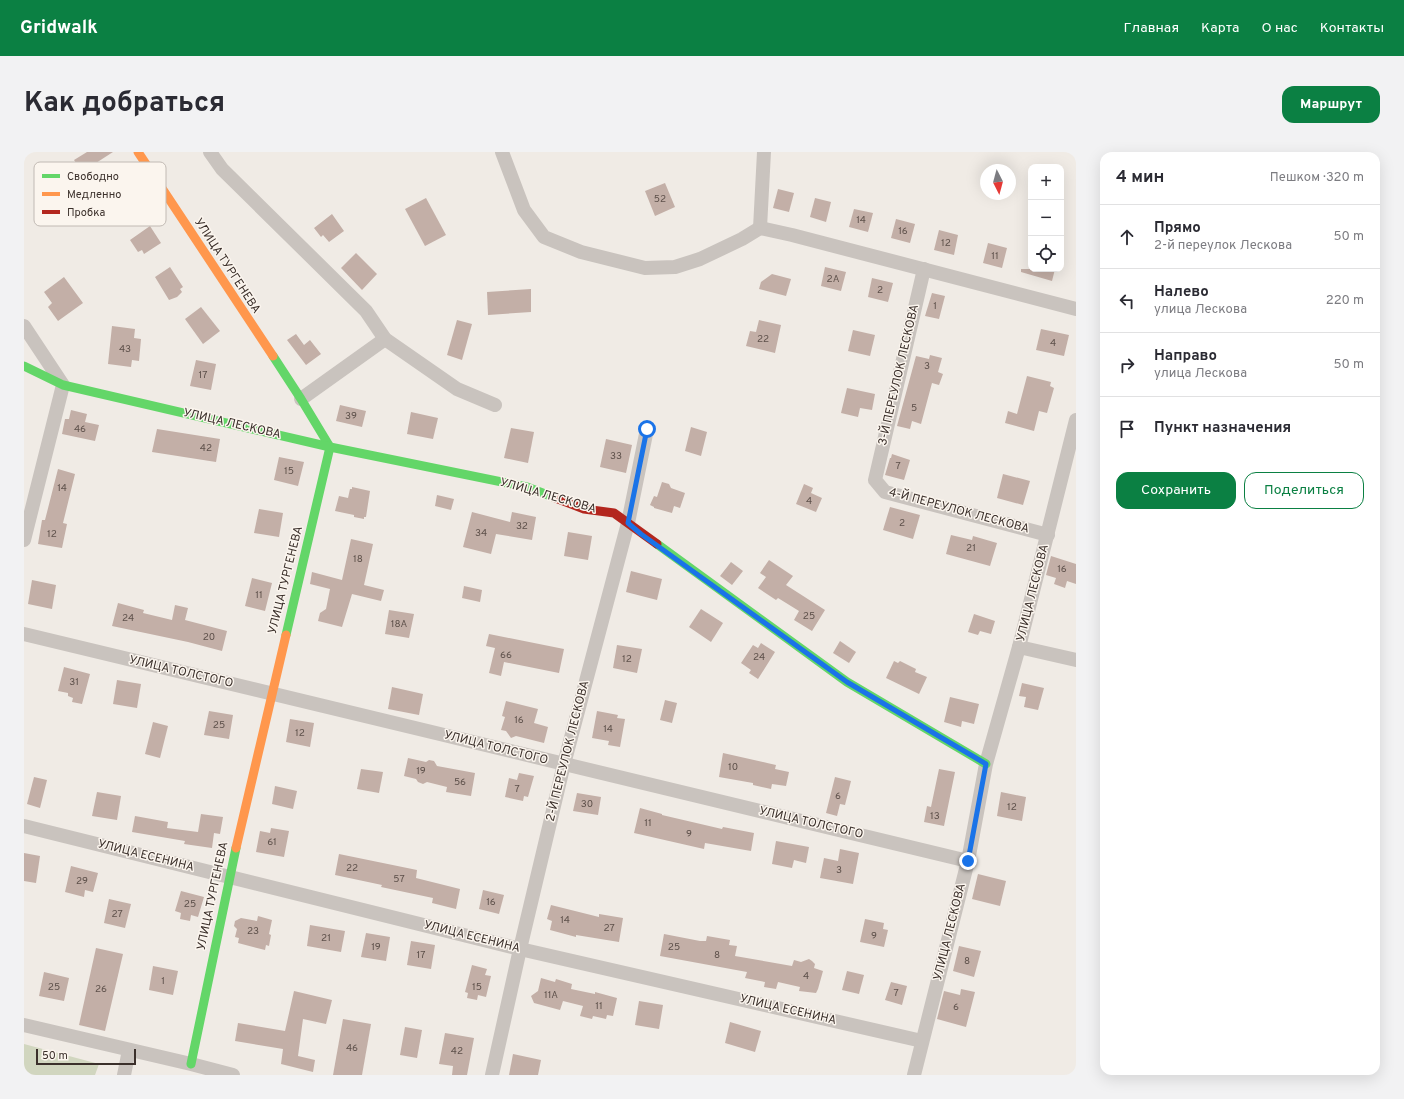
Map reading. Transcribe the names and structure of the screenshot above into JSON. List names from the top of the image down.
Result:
{
  "streets": {
    "street": [
      "УЛИЦА ТУРГЕНЕВА",
      "3-Й ПЕРЕУЛОК ЛЕСКОВА",
      "УЛИЦА ЛЕСКОВА",
      "4-Й ПЕРЕУЛОК ЛЕСКОВА",
      "УЛИЦА ТОЛСТОГО",
      "2-Й ПЕРЕУЛОК ЛЕСКОВА",
      "УЛИЦА ЕСЕНИНА"
    ]
  },
  "crossings": [
    ["УЛИЦА ТУРГЕНЕВА", "УЛИЦА ЛЕСКОВА"],
    ["УЛИЦА ТУРГЕНЕВА", "УЛИЦА ТОЛСТОГО"],
    ["УЛИЦА ТУРГЕНЕВА", "УЛИЦА ЕСЕНИНА"],
    ["3-Й ПЕРЕУЛОК ЛЕСКОВА", "4-Й ПЕРЕУЛОК ЛЕСКОВА"],
    ["УЛИЦА ЛЕСКОВА", "4-Й ПЕРЕУЛОК ЛЕСКОВА"],
    ["УЛИЦА ЛЕСКОВА", "УЛИЦА ТОЛСТОГО"],
    ["УЛИЦА ЛЕСКОВА", "2-Й ПЕРЕУЛОК ЛЕСКОВА"],
    ["УЛИЦА ЛЕСКОВА", "УЛИЦА ЕСЕНИНА"],
    ["УЛИЦА ТОЛСТОГО", "2-Й ПЕРЕУЛОК ЛЕСКОВА"],
    ["2-Й ПЕРЕУЛОК ЛЕСКОВА", "УЛИЦА ЕСЕНИНА"]
  ],
  "house_numbers": [
    "52",
    "14",
    "16",
    "12",
    "11",
    "2А",
    "2",
    "1",
    "22",
    "4",
    "43",
    "3",
    "17",
    "5",
    "39",
    "46",
    "42",
    "33",
    "7",
    "15",
    "14",
    "4",
    "2",
    "32",
    "34",
    "12",
    "21",
    "18",
    "16",
    "11",
    "25",
    "24",
    "18А",
    "20",
    "66",
    "24",
    "12",
    "31",
    "16",
    "25",
    "14",
    "12",
    "10",
    "19",
    "56",
    "7",
    "6",
    "30",
    "12",
    "13",
    "11",
    "9",
    "61",
    "22",
    "3",
    "57",
    "29",
    "16",
    "25",
    "27",
    "14",
    "27",
    "23",
    "9",
    "21",
    "19",
    "25",
    "17",
    "8",
    "8",
    "4",
    "1",
    "25",
    "15",
    "26",
    "7",
    "11А",
    "11",
    "6",
    "46",
    "42"
  ],
  "legend": ["Свободно", "Медленно", "Пробка"],
  "scale_bar": "50 m",
  "north": "bottom",
  "page": {
    "header": "Gridwalk",
    "nav": [
      "Главная",
      "Карта",
      "О нас",
      "Контакты"
    ],
    "title": "Как добраться",
    "buttons": [
      "Маршрут",
      ["Сохранить", "Поделиться"]
    ],
    "heading": ["4 мин", "Пешком · 320 m"],
    "map_buttons": ["+", "−"],
    "list": [
      ["Прямо", "2-й переулок Лескова", "50 m"],
      ["Налево", "улица Лескова", "220 m"],
      ["Направо", "улица Лескова", "50 m"],
      "Пункт назначения"
    ],
    "scale": "50 m"
  }
}
